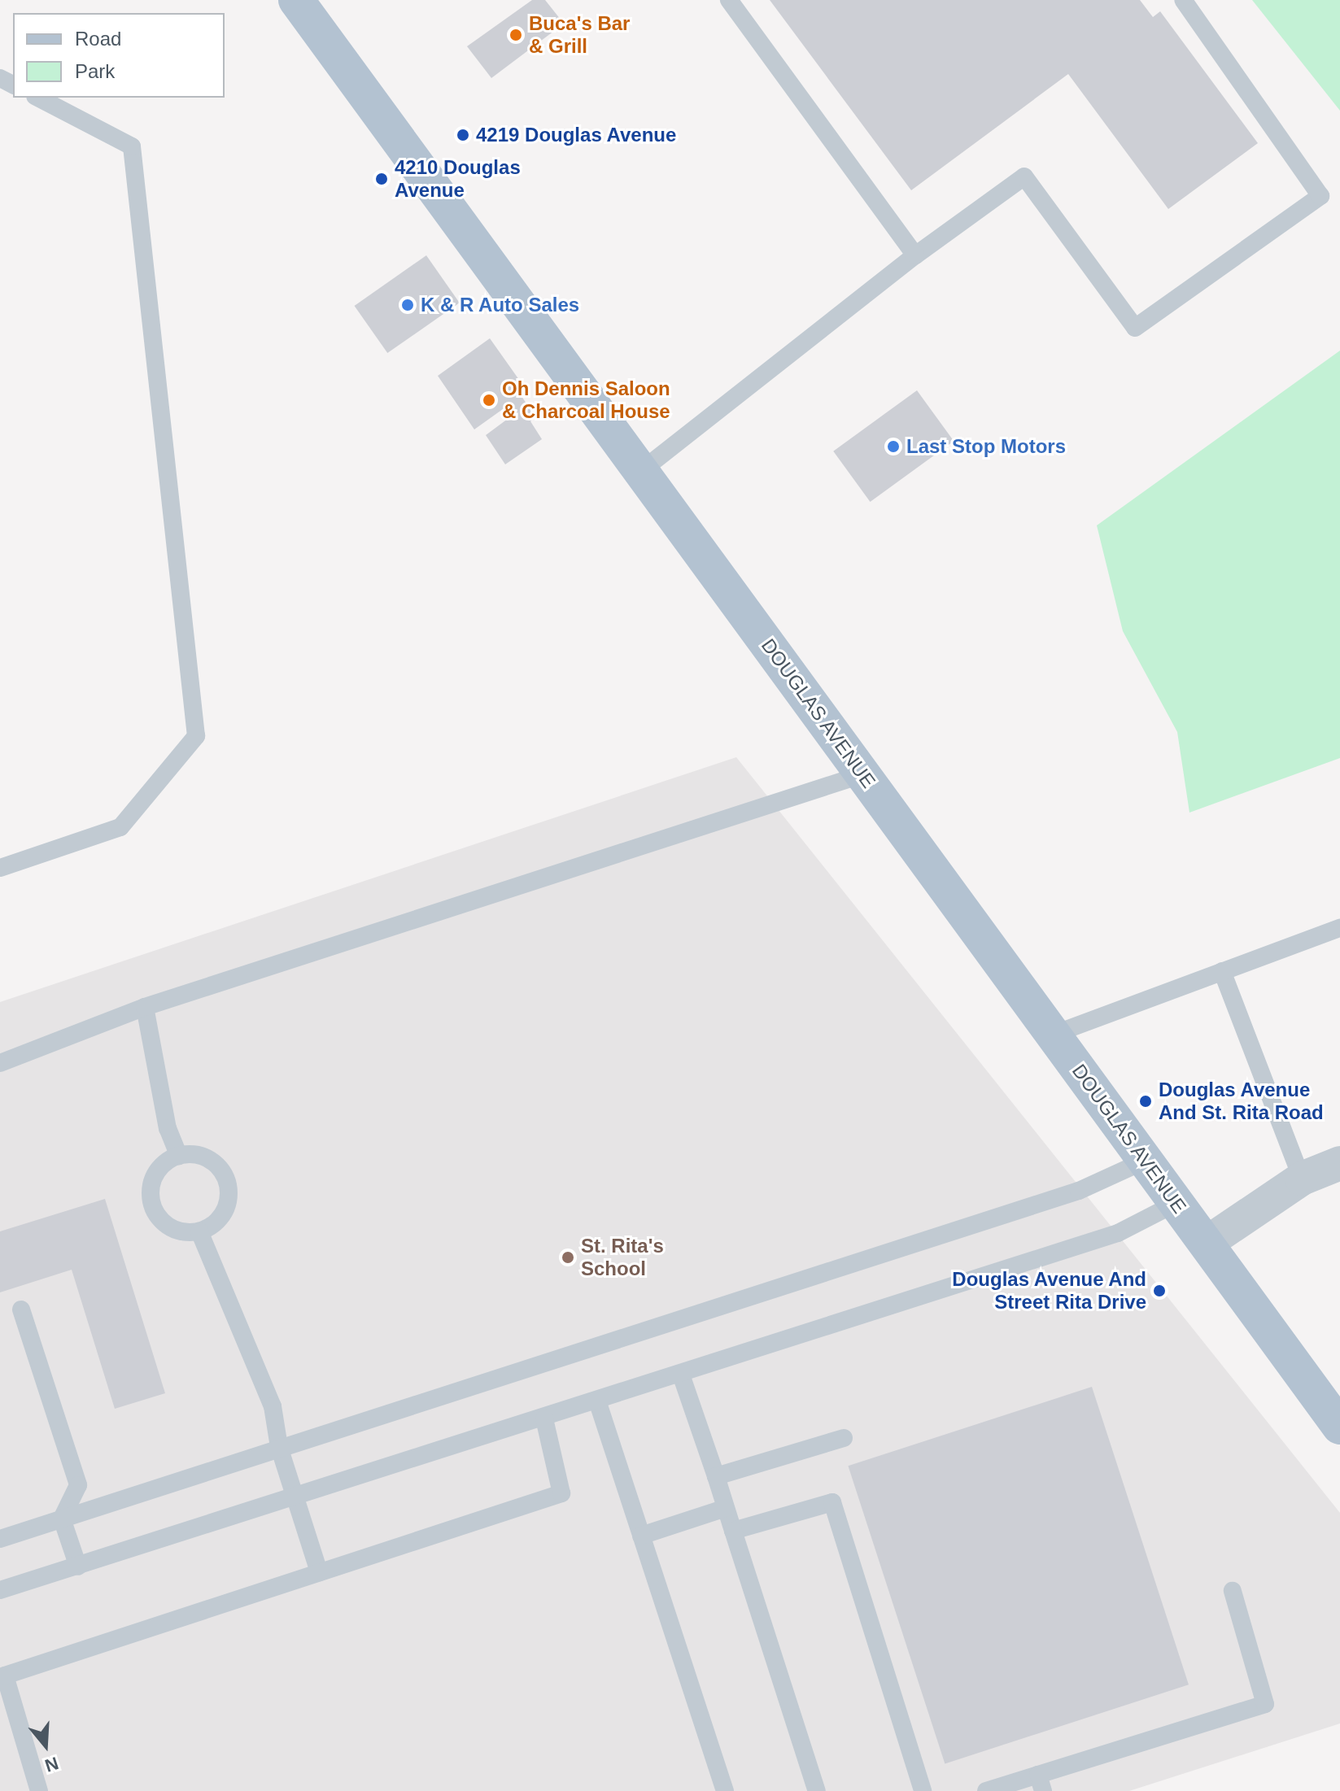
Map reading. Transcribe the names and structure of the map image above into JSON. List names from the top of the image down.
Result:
{
  "streets": {
    "main road": ["DOUGLAS AVENUE"]
  },
  "places": [
    "Buca's Bar & Grill",
    "4219 Douglas Avenue",
    "4210 Douglas Avenue",
    "K & R Auto Sales",
    "Oh Dennis Saloon & Charcoal House",
    "Last Stop Motors",
    "Douglas Avenue And St. Rita Road",
    "St. Rita's School",
    "Douglas Avenue And Street Rita Drive"
  ],
  "legend": ["Road", "Park"],
  "north": "bottom"
}
